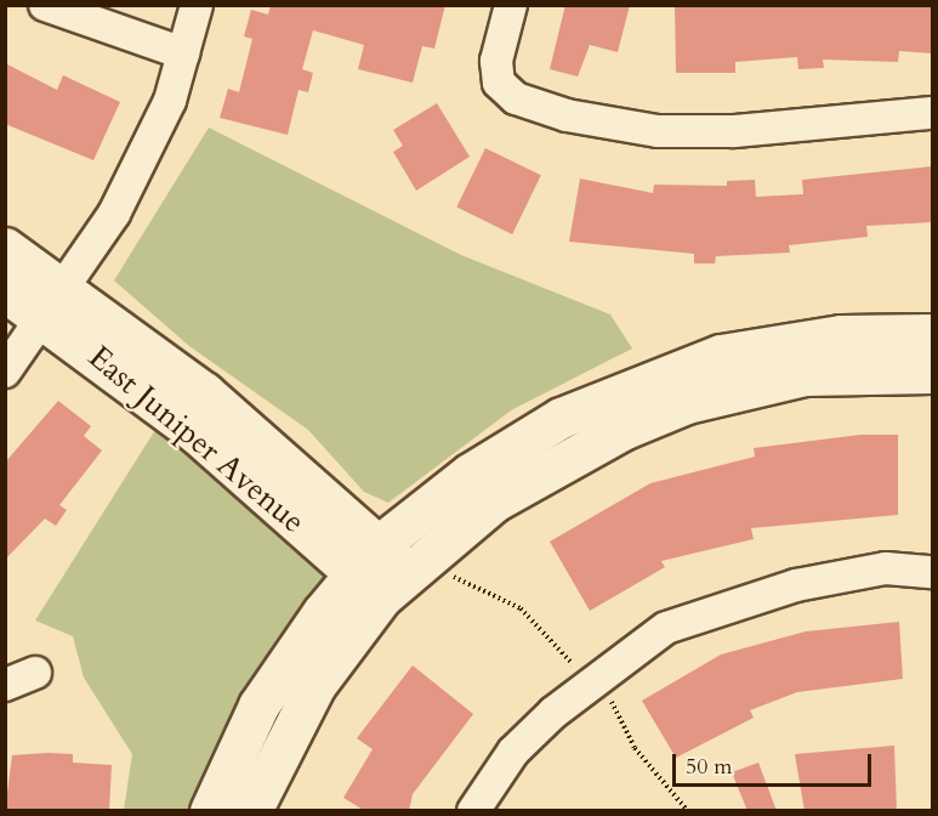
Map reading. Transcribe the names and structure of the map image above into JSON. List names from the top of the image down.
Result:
{
  "streets": {
    "street": ["East Juniper Avenue"]
  },
  "scale_bar": "50 m"
}
